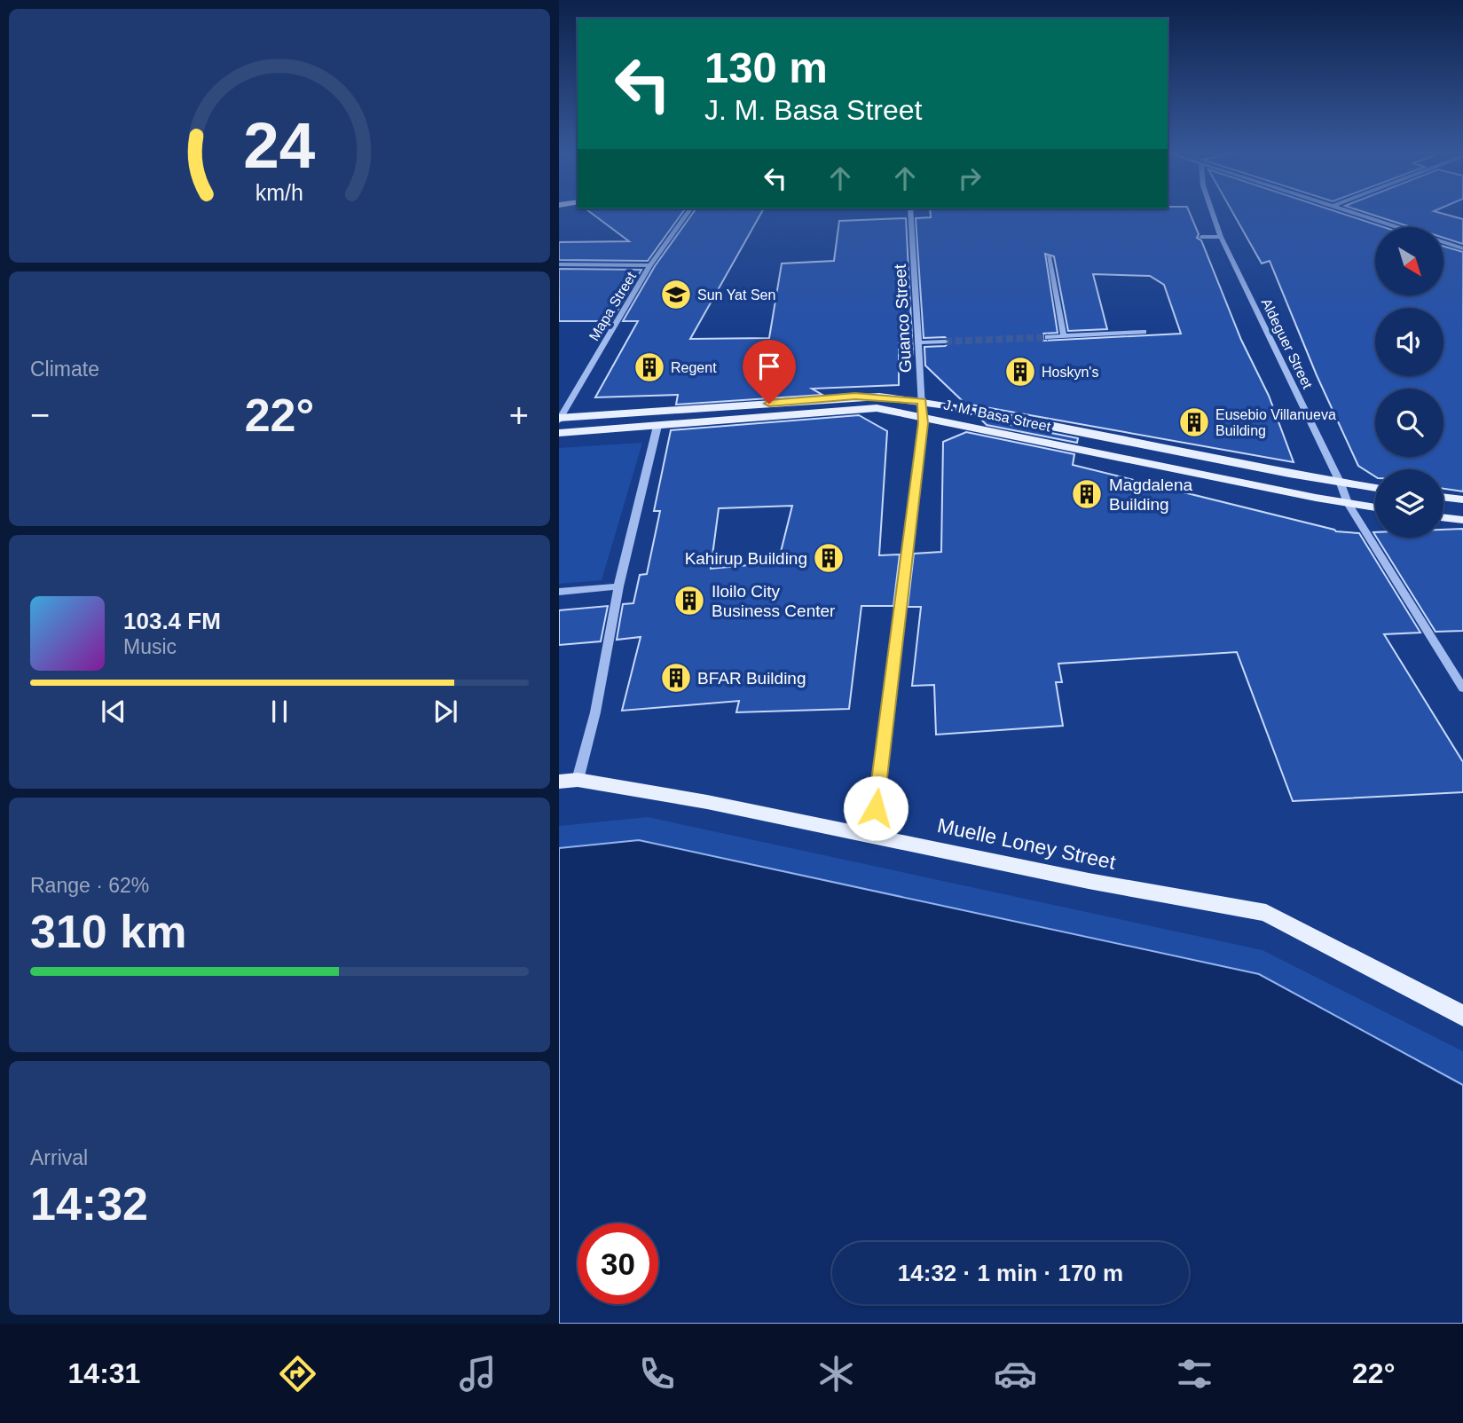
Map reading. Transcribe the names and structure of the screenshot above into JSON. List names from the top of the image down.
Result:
{
  "streets": {
    "main road": ["J. M. Basa Street", "Muelle Loney Street"],
    "street": ["Mapa Street", "Guanco Street", "Aldeguer Street"]
  },
  "crossings": [
    ["Mapa Street", "J. M. Basa Street"],
    ["Guanco Street", "J. M. Basa Street"],
    ["Guanco Street", "Muelle Loney Street"],
    ["Aldeguer Street", "J. M. Basa Street"]
  ],
  "places": {
    "school or university": ["Sun Yat Sen"],
    "building": [
      "Regent",
      "Hoskyn's",
      "Eusebio Villanueva Building",
      "Magdalena Building",
      "Kahirup Building",
      "Iloilo City Business Center",
      "BFAR Building"
    ]
  },
  "north": "bottom right",
  "page": {
    "turn": ["130 m", "J. M. Basa Street"],
    "tile": [
      "Climate",
      ["Range · 62%", "310 km"],
      ["Arrival", "14:32"]
    ],
    "heat": ["−", "22°", "+"],
    "song": ["103.4 FM", "Music"],
    "limit": "30",
    "trip": "14:32 · 1 min · 170 m",
    "tabs": ["14:31", "22°"],
    "gauge": ["24", "km/h"]
  }
}
